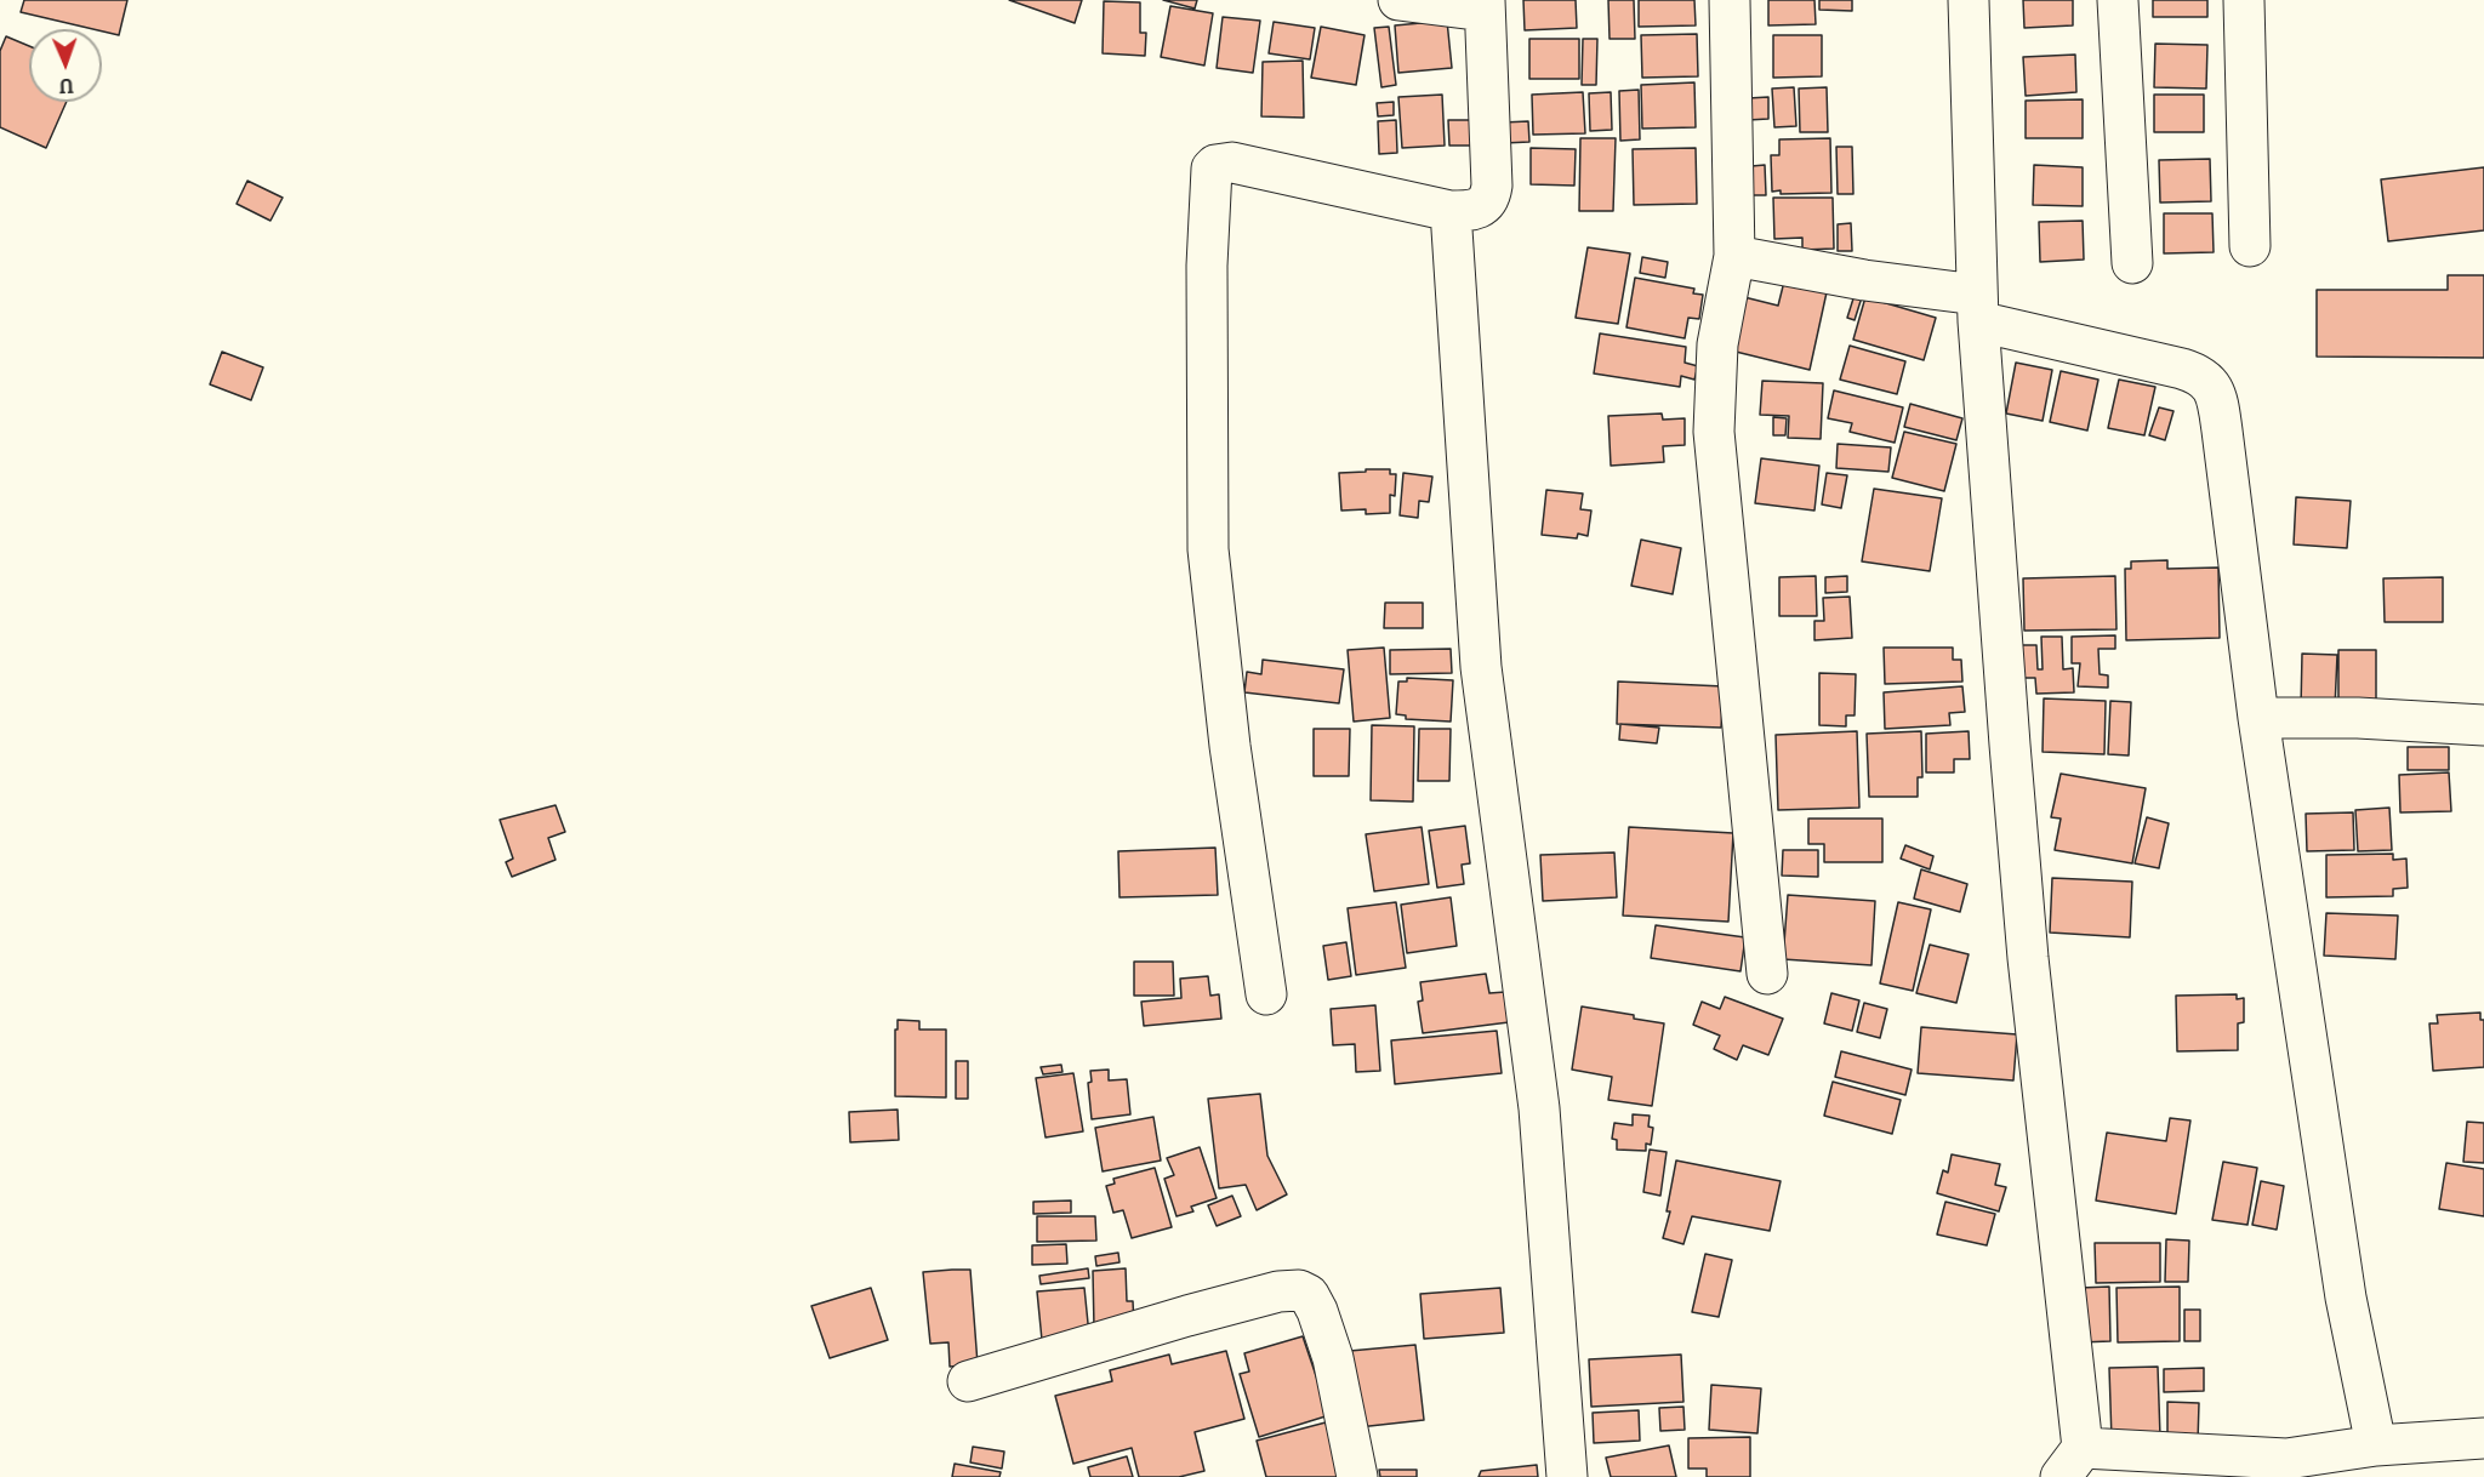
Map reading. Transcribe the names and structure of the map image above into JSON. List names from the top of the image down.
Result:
{
  "north": "bottom"
}
